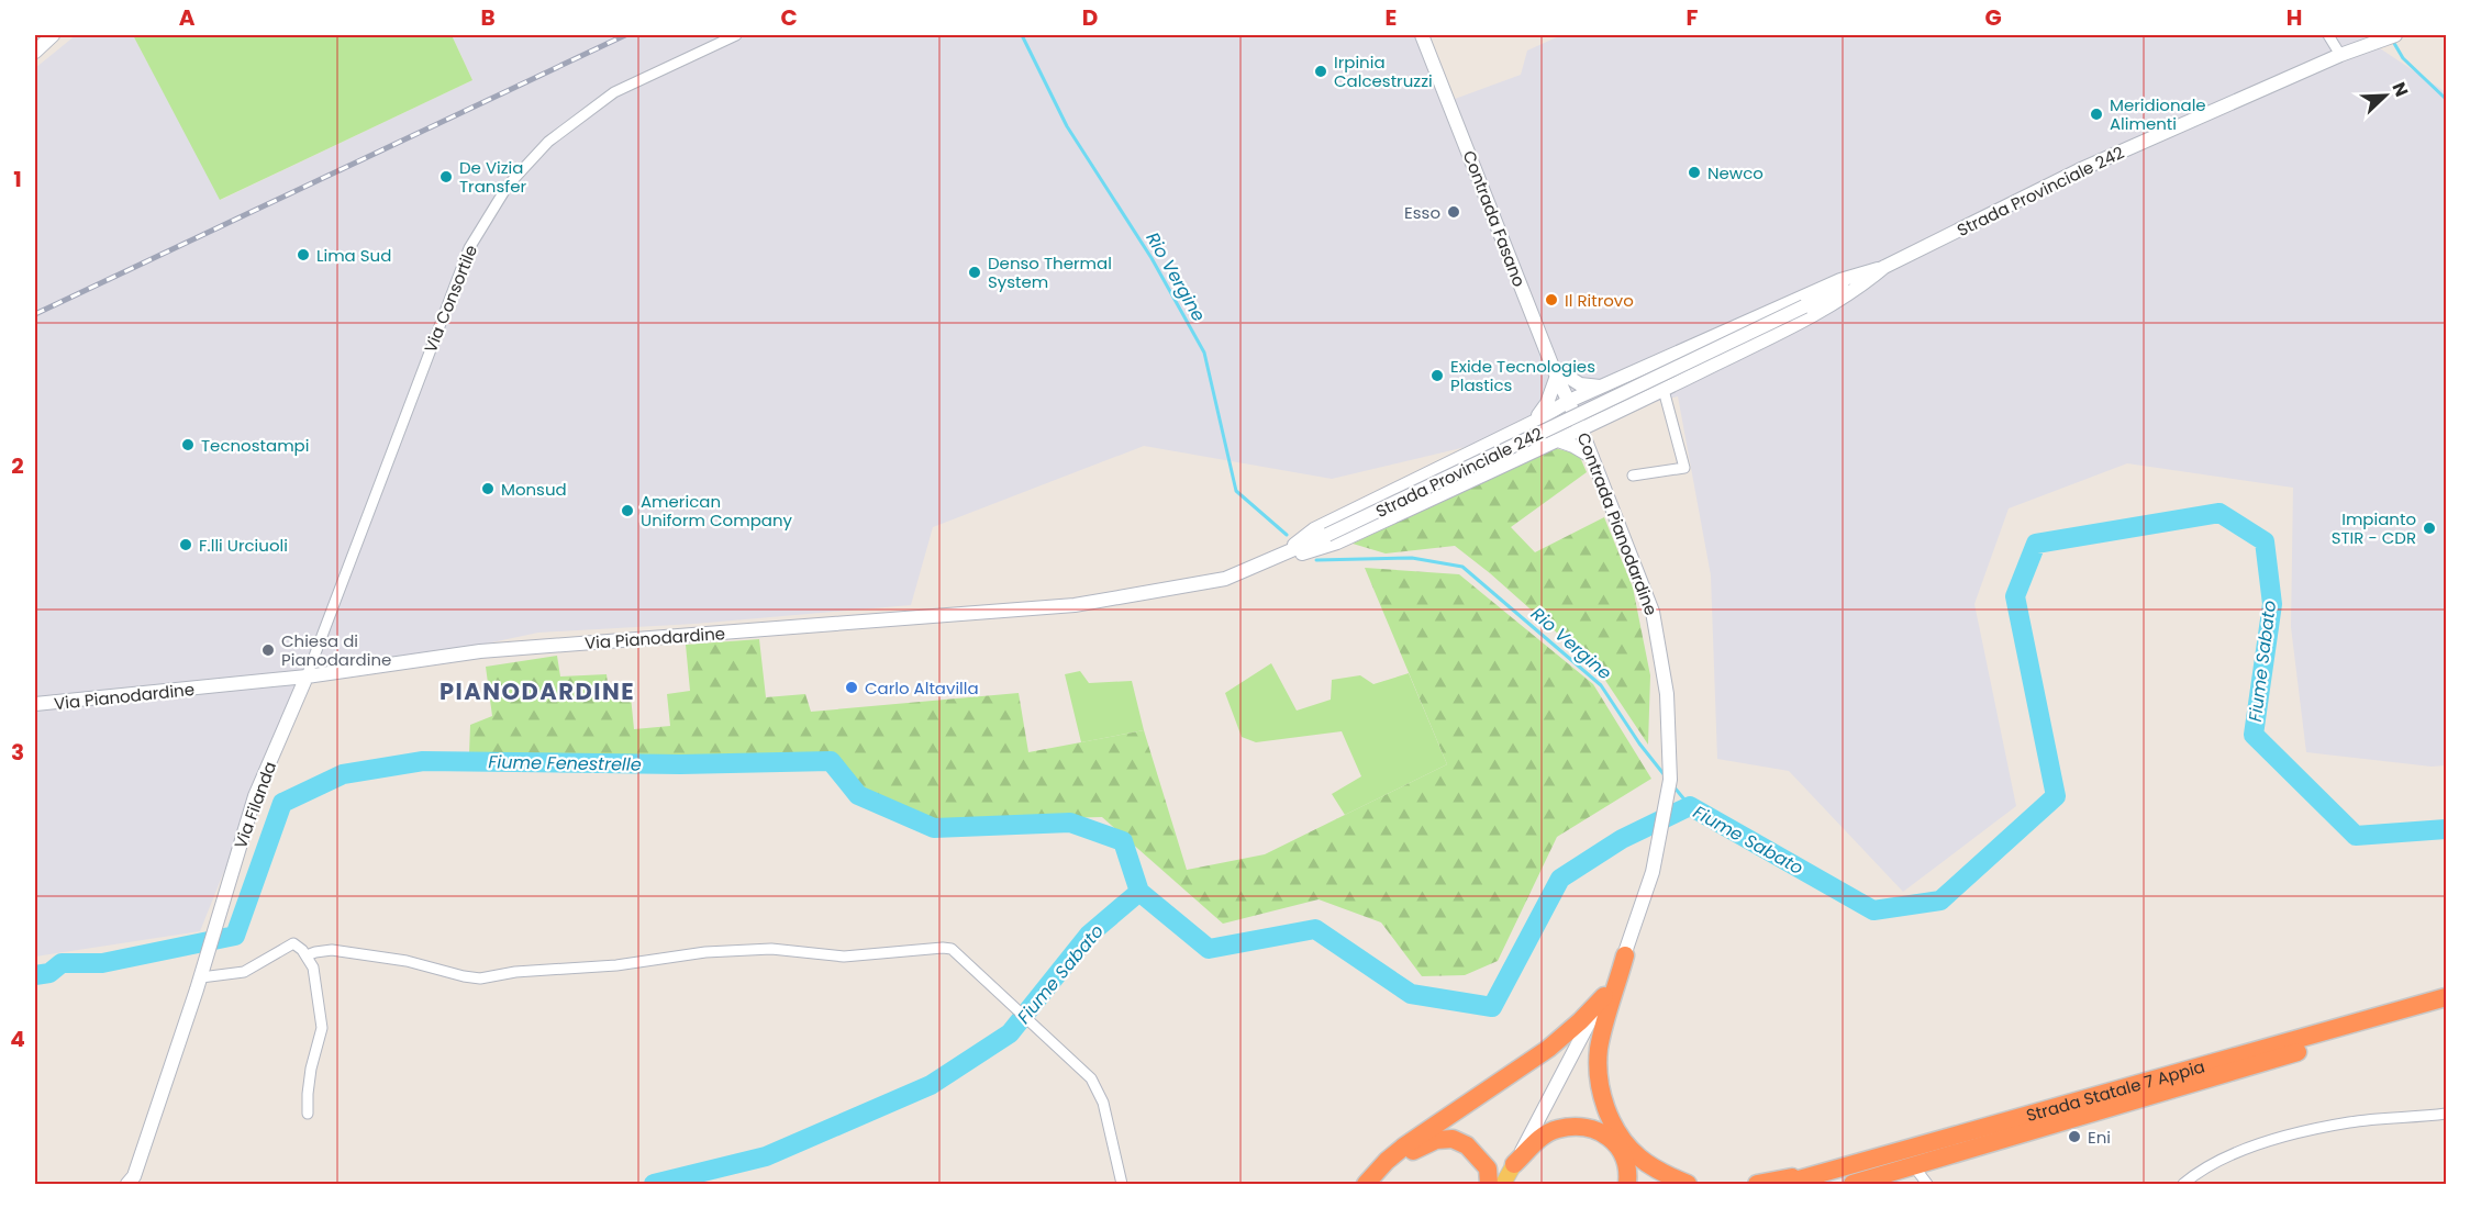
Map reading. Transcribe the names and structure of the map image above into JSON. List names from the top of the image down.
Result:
{
  "streets": {
    "highway": ["Strada Statale 7 Appia"],
    "street": [
      "Strada Provinciale 242",
      "Contrada Fasano",
      "Via Consortile",
      "Contrada Pianodardine",
      "Via Pianodardine",
      "Via Filanda"
    ]
  },
  "crossings": [
    ["Strada Provinciale 242", "Via Pianodardine"],
    ["Contrada Fasano", "Contrada Pianodardine"],
    ["Via Consortile", "Via Pianodardine"],
    ["Via Consortile", "Via Filanda"],
    ["Via Pianodardine", "Via Filanda"]
  ],
  "districts": ["PIANODARDINE"],
  "water": ["Rio Vergine", "Fiume Sabato", "Fiume Fenestrelle"],
  "places": [
    "Irpinia Calcestruzzi",
    "Meridionale Alimenti",
    "Newco",
    "De Vizia Transfer",
    "Esso",
    "Lima Sud",
    "Denso Thermal System",
    "Il Ritrovo",
    "Exide Tecnologies Plastics",
    "Tecnostampi",
    "Monsud",
    "American Uniform Company",
    "Impianto STIR - CDR",
    "F.lli Urciuoli",
    "Chiesa di Pianodardine",
    "Carlo Altavilla",
    "Eni"
  ],
  "north": "top right",
  "grid": {
    "columns": [
      "A",
      "B",
      "C",
      "D",
      "E",
      "F",
      "G",
      "H"
    ],
    "rows": [
      "1",
      "2",
      "3",
      "4"
    ]
  }
}
